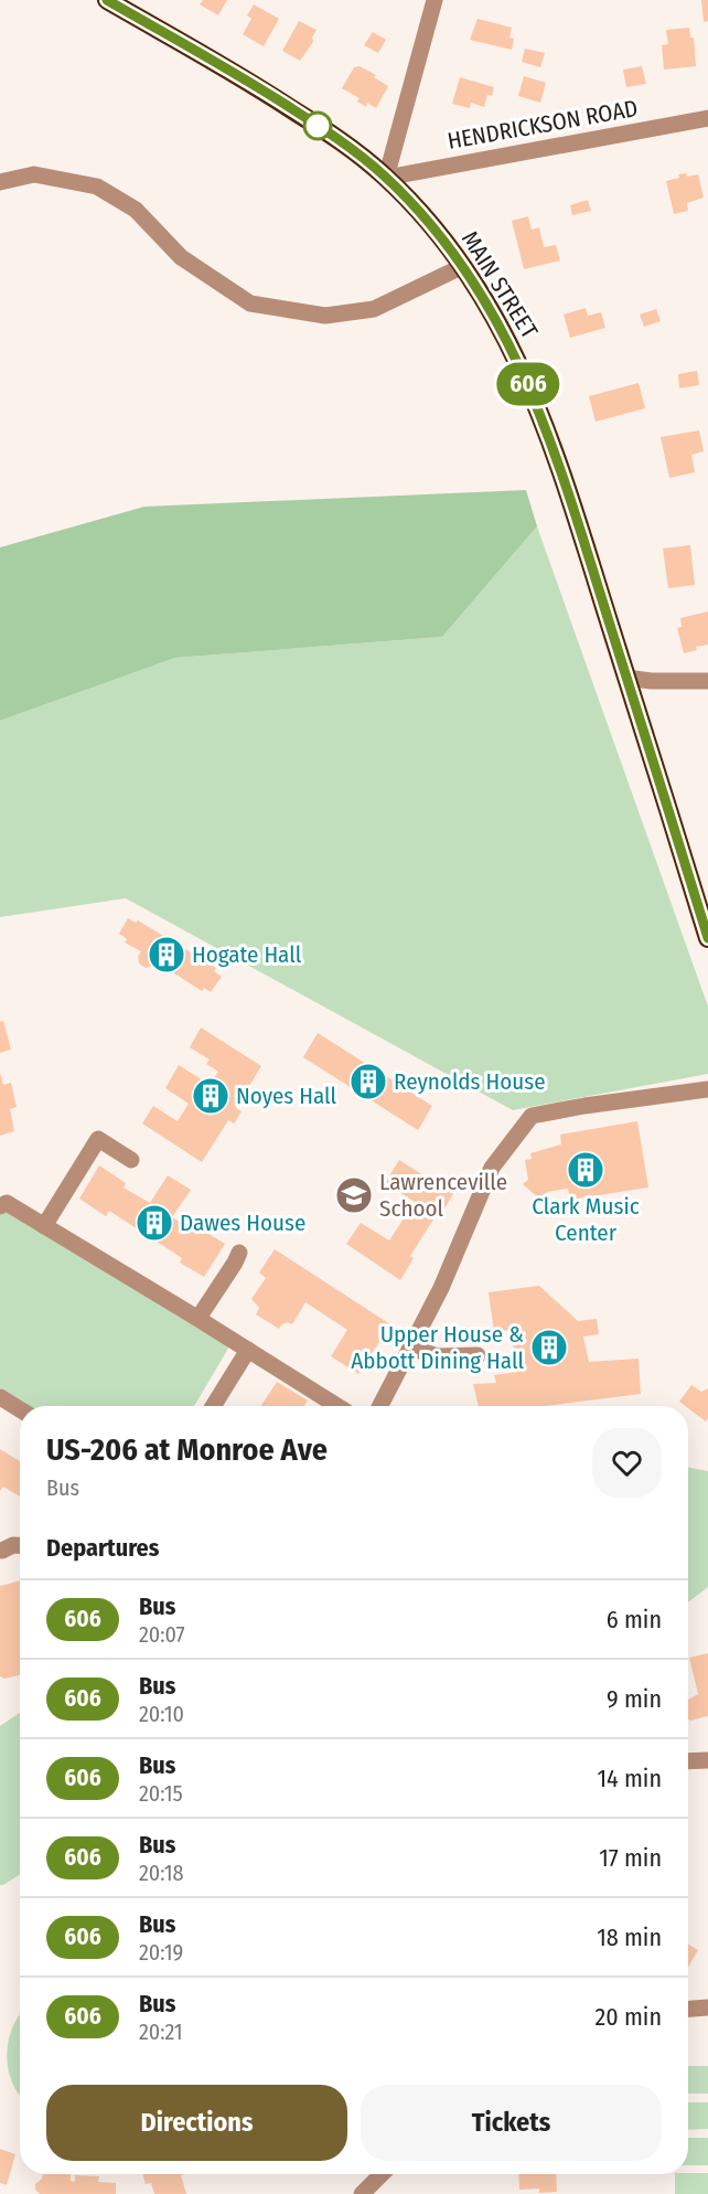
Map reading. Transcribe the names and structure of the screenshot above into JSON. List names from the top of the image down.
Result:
{
  "streets": {
    "highway": ["MAIN STREET"],
    "street": ["HENDRICKSON ROAD"]
  },
  "crossings": [
    ["HENDRICKSON ROAD", "MAIN STREET"]
  ],
  "places": {
    "building": [
      "Hogate Hall",
      "Reynolds House",
      "Noyes Hall",
      "Clark Music Center",
      "Dawes House",
      "Upper House & Abbott Dining Hall"
    ],
    "school or university": ["Lawrenceville School"]
  },
  "lines": ["bus line 606"],
  "page": {
    "on_map": "606",
    "heading": [
      ["US-206 at Monroe Ave", "Bus"],
      "Departures"
    ],
    "list": [
      {
        "mark": "606",
        "name": "Bus",
        "note": "20:07",
        "value": "6 min"
      },
      {
        "mark": "606",
        "name": "Bus",
        "note": "20:10",
        "value": "9 min"
      },
      {
        "mark": "606",
        "name": "Bus",
        "note": "20:15",
        "value": "14 min"
      },
      {
        "mark": "606",
        "name": "Bus",
        "note": "20:18",
        "value": "17 min"
      },
      {
        "mark": "606",
        "name": "Bus",
        "note": "20:19",
        "value": "18 min"
      },
      {
        "mark": "606",
        "name": "Bus",
        "note": "20:21",
        "value": "20 min"
      }
    ],
    "buttons": ["Directions", "Tickets"]
  }
}
